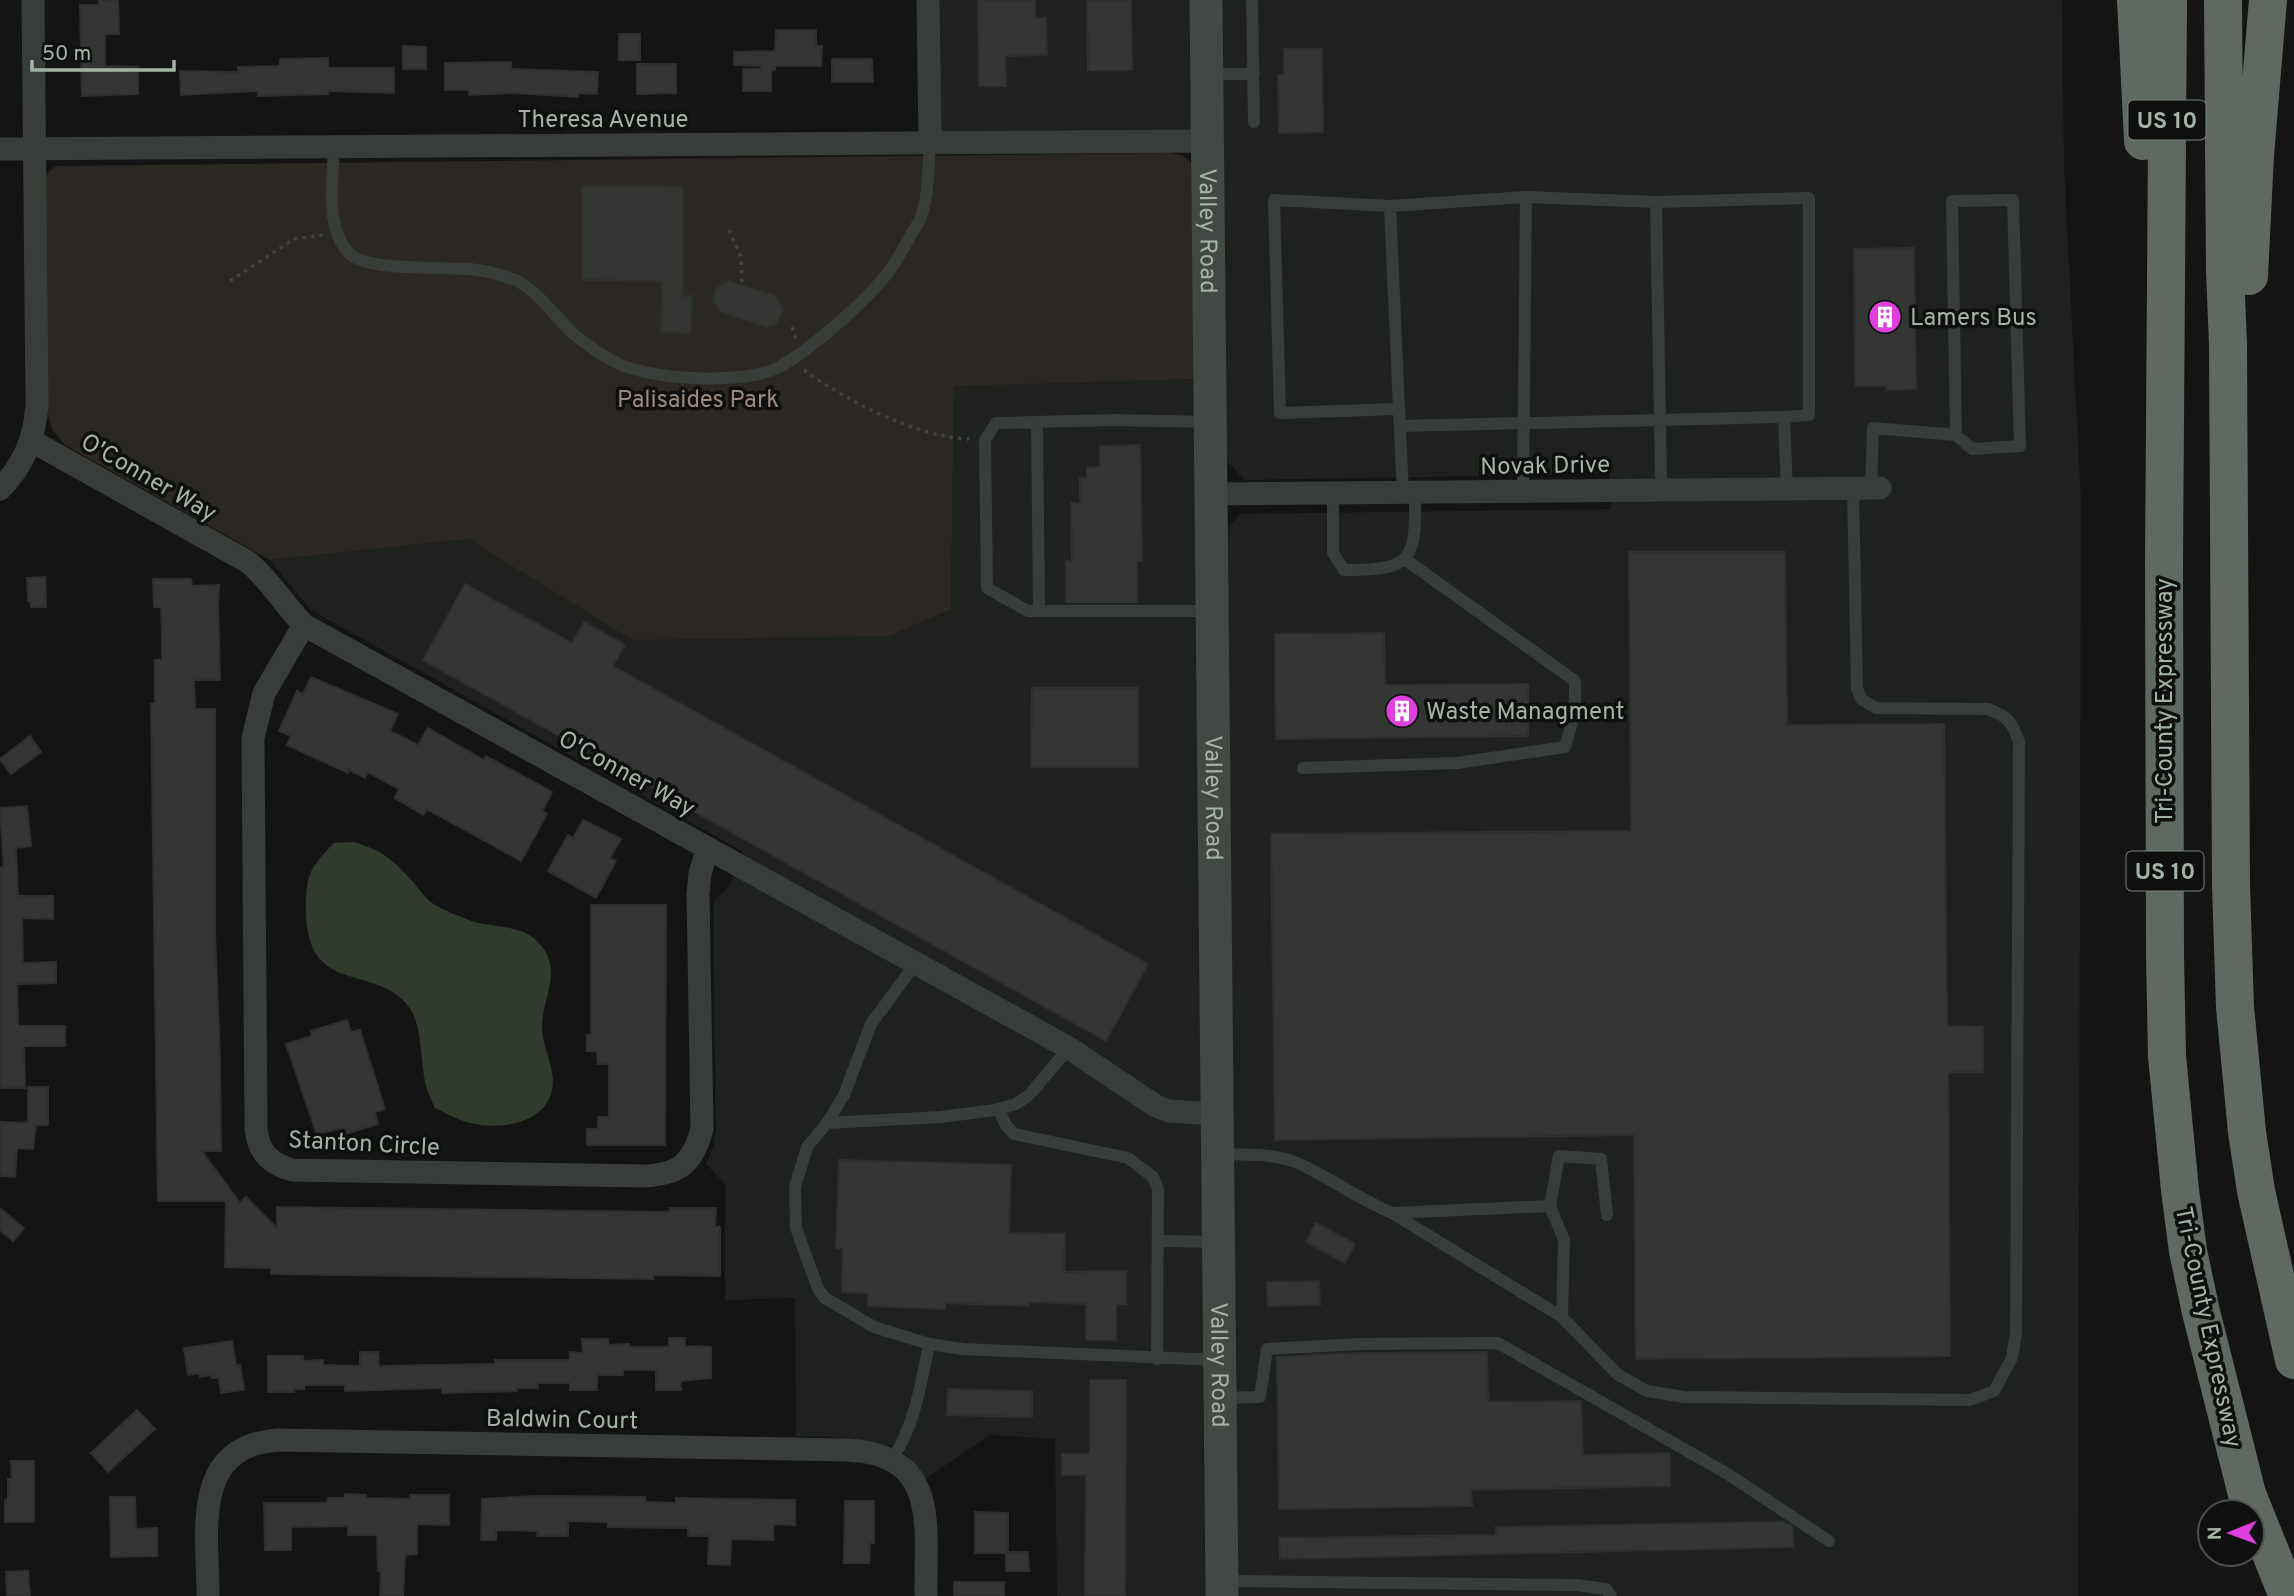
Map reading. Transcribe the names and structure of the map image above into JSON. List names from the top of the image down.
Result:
{
  "streets": {
    "highway": ["US 10", "Tri-County Expressway"],
    "main road": ["Valley Road"],
    "street": [
      "Theresa Avenue",
      "Novak Drive",
      "O'Conner Way",
      "Stanton Circle",
      "Baldwin Court"
    ]
  },
  "crossings": [
    ["Theresa Avenue", "Valley Road"],
    ["Valley Road", "Novak Drive"],
    ["Valley Road", "O'Conner Way"],
    ["O'Conner Way", "Stanton Circle"]
  ],
  "parks": ["Palisaides Park"],
  "places": {
    "building": ["Lamers Bus", "Waste Managment"]
  },
  "scale_bar": "50 m",
  "north": "left"
}
